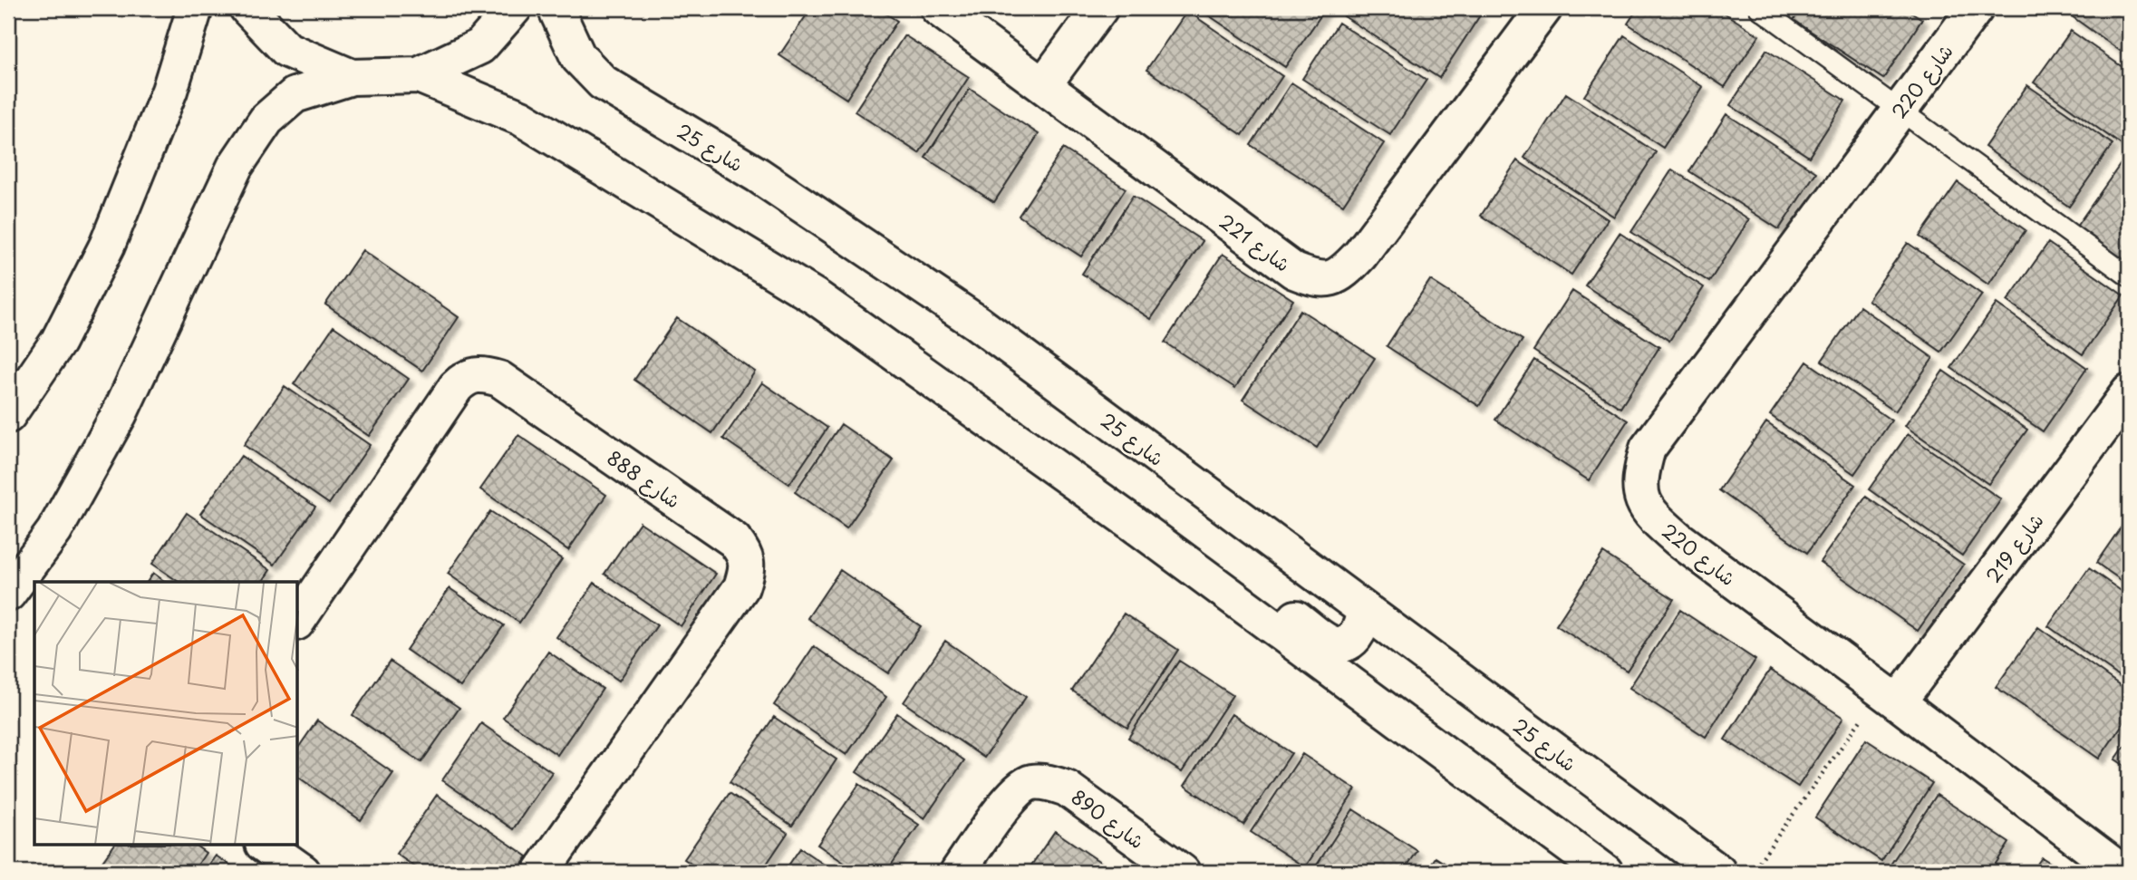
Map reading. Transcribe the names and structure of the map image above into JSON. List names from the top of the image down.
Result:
{
  "streets": {
    "street": [
      "شارع 220",
      "شارع 25",
      "شارع 221",
      "شارع 888",
      "شارع 219",
      "شارع 890"
    ]
  },
  "crossings": [
    ["شارع 220", "شارع 219"]
  ]
}
